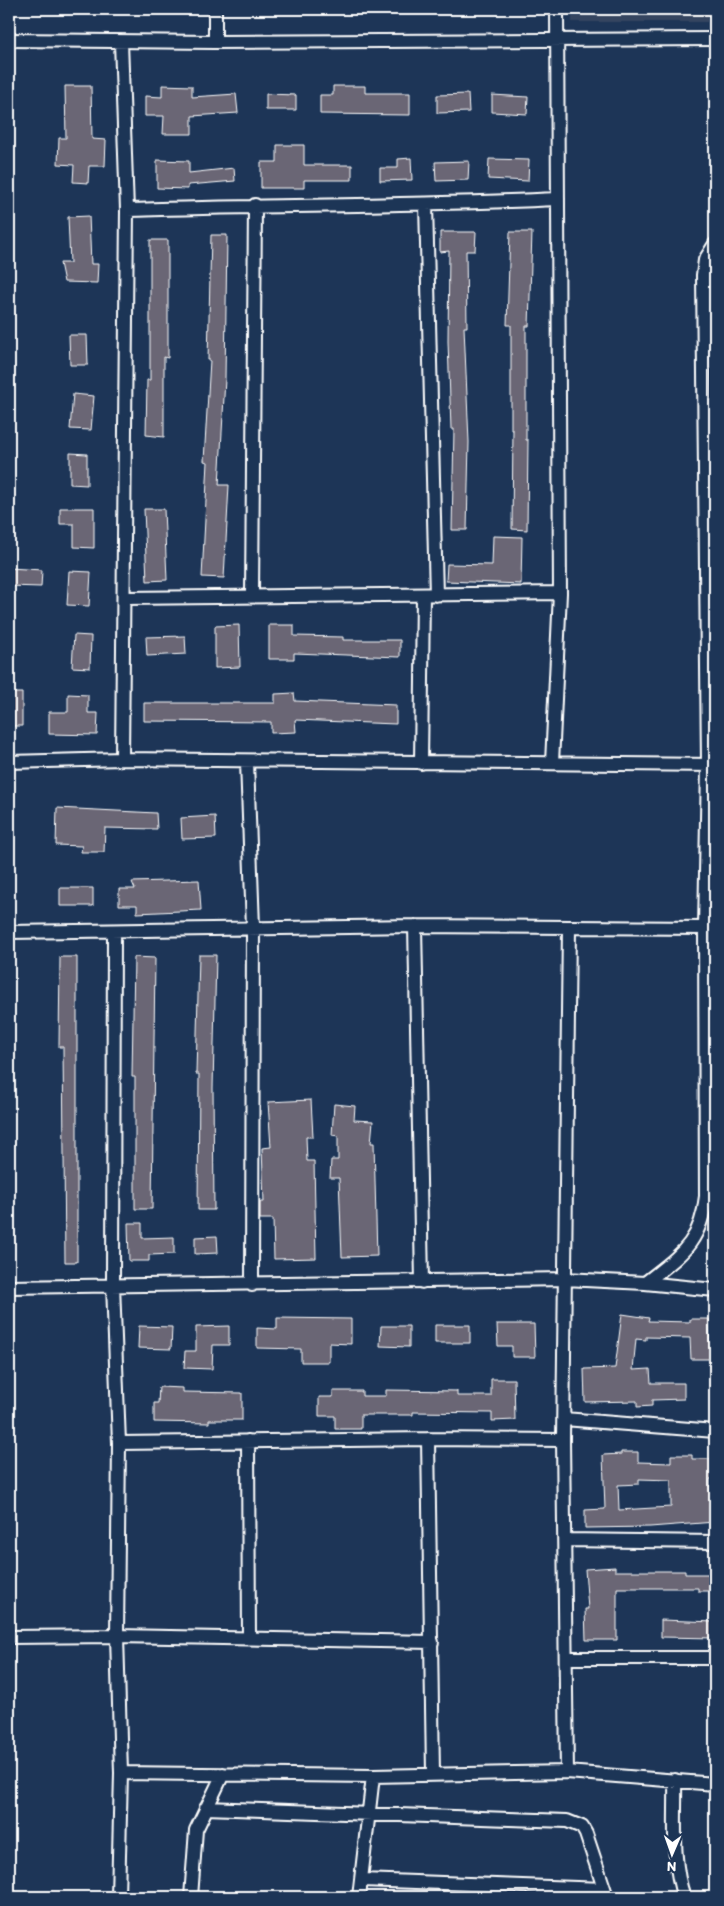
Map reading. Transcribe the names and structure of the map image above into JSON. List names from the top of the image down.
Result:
{
  "north": "bottom"
}
